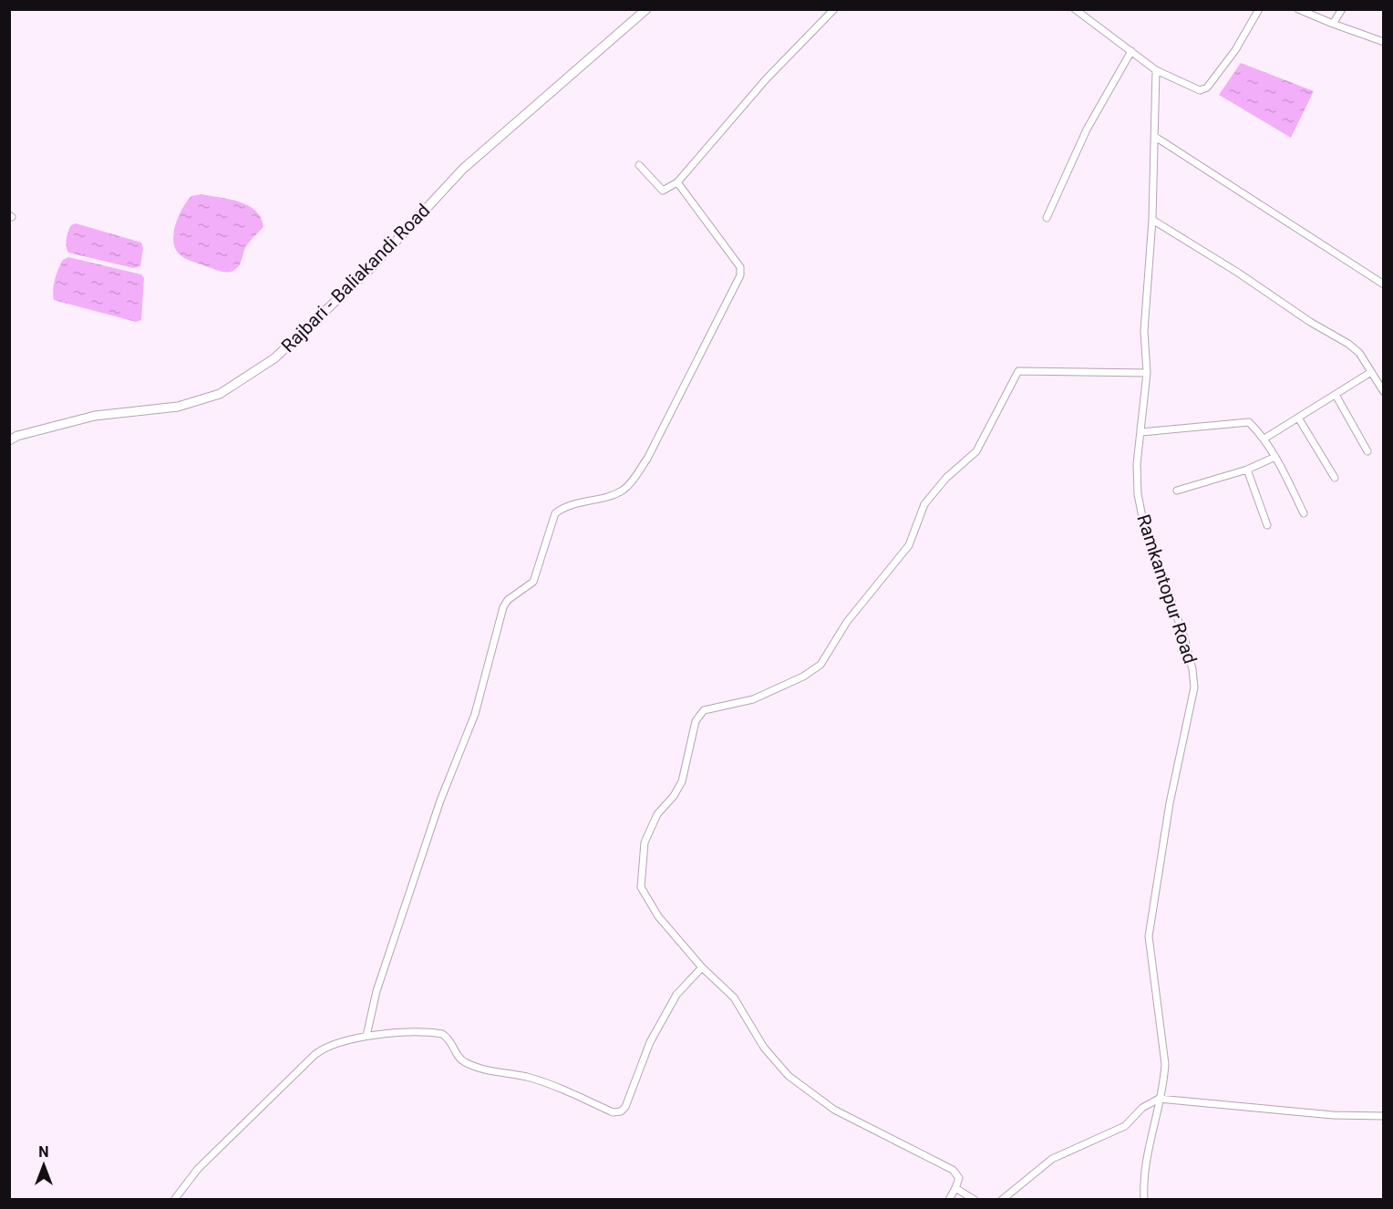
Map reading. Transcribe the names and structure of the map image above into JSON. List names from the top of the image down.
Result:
{
  "streets": {
    "main road": ["Rajbari - Baliakandi Road"],
    "street": ["Ramkantopur Road"]
  },
  "north": "top"
}
